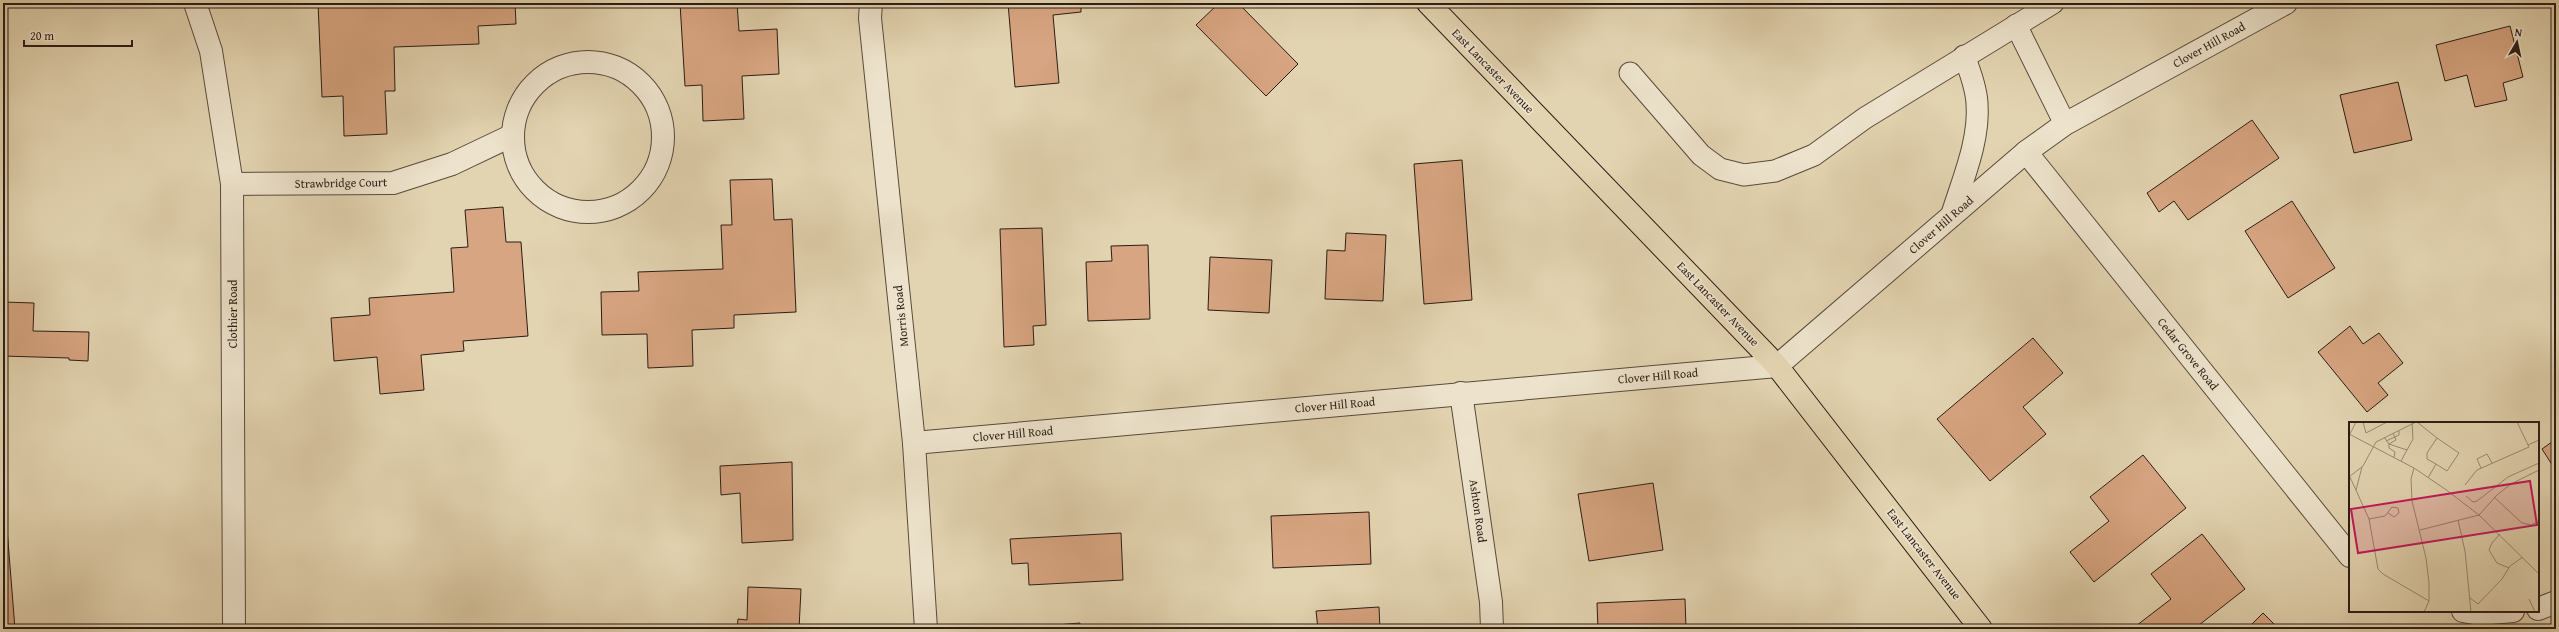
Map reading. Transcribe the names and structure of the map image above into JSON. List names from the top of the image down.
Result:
{
  "streets": {
    "highway": ["East Lancaster Avenue"],
    "street": [
      "Clover Hill Road",
      "Strawbridge Court",
      "Clothier Road",
      "Morris Road",
      "Cedar Grove Road",
      "Ashton Road"
    ]
  },
  "crossings": [
    ["Clover Hill Road", "East Lancaster Avenue"],
    ["Clover Hill Road", "Morris Road"],
    ["Clover Hill Road", "Cedar Grove Road"],
    ["Clover Hill Road", "Ashton Road"],
    ["Strawbridge Court", "Clothier Road"]
  ],
  "scale_bar": "20 m",
  "north": "top"
}
